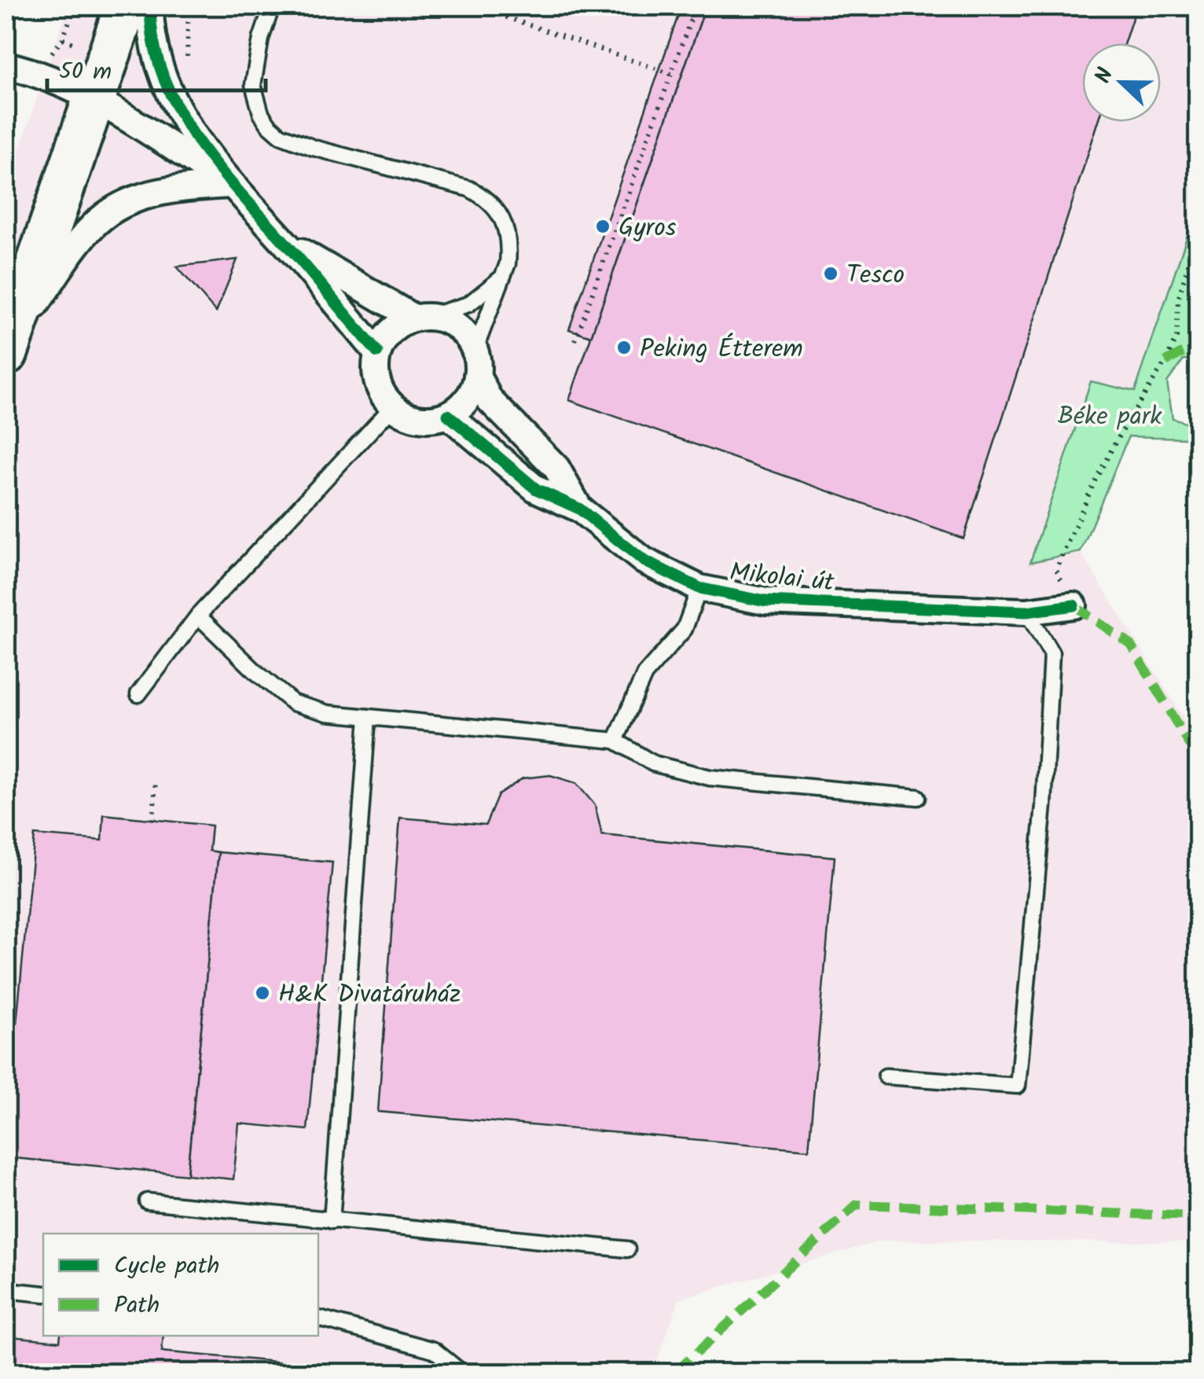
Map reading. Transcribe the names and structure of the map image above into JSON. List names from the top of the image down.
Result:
{
  "streets": {
    "street": ["Mikolai út"]
  },
  "parks": ["Béke park"],
  "places": [
    "Gyros",
    "Tesco",
    "Peking Étterem",
    "H&K Divatáruház"
  ],
  "legend": ["Cycle path", "Path"],
  "scale_bar": "50 m",
  "north": "left"
}
